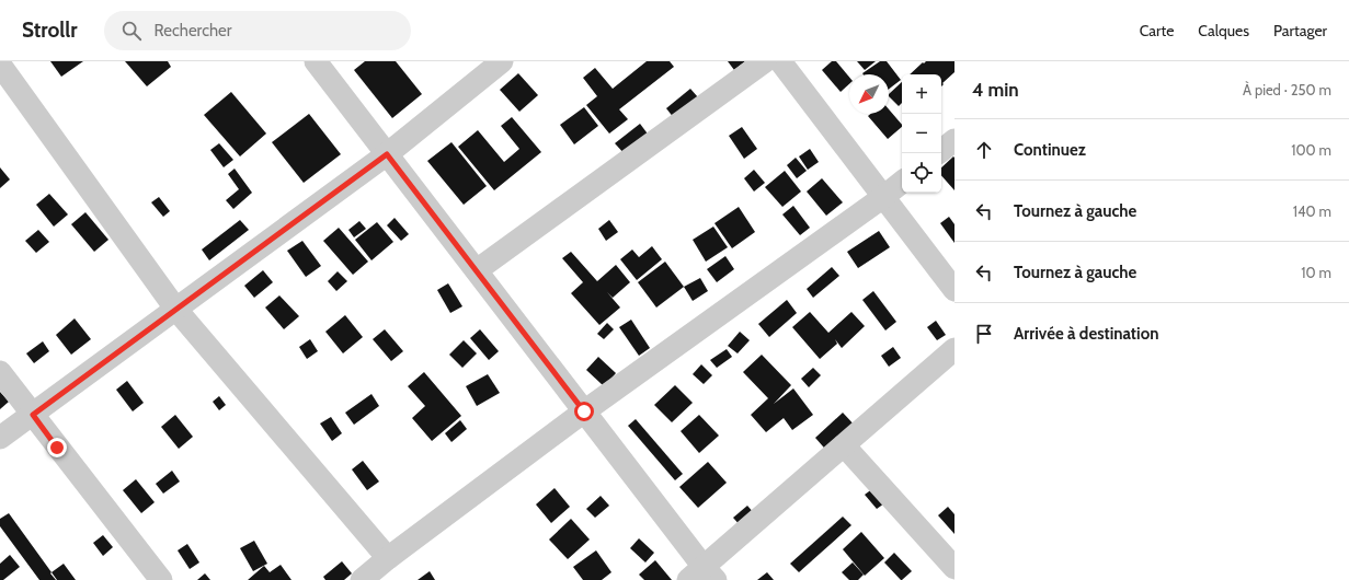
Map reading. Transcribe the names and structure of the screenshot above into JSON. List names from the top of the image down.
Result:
{
  "north": "bottom left",
  "page": {
    "header": "Strollr",
    "search": "Rechercher",
    "nav": ["Carte", "Calques", "Partager"],
    "heading": ["4 min", "À pied · 250 m"],
    "map_buttons": ["+", "−"],
    "list": [
      ["Continuez", "100 m"],
      ["Tournez à gauche", "140 m"],
      ["Tournez à gauche", "10 m"],
      "Arrivée à destination"
    ]
  }
}
